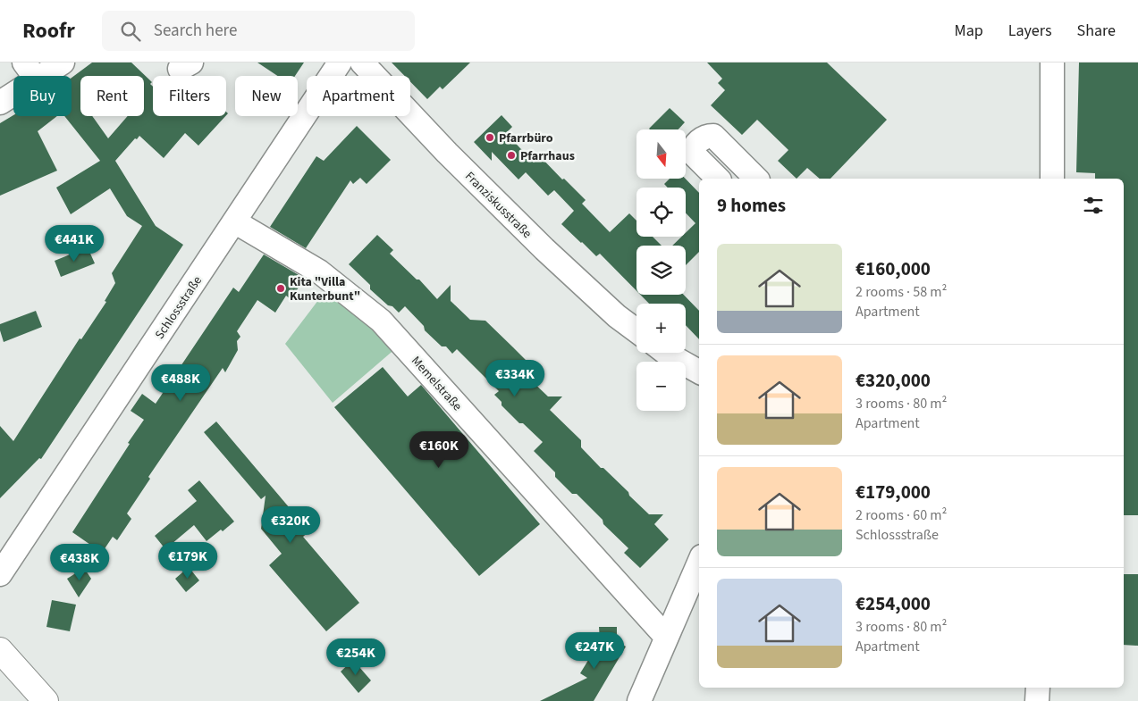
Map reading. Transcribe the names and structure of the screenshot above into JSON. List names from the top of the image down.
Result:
{
  "streets": {
    "street": ["Franziskusstraße", "Schlossstraße", "Memelstraße"]
  },
  "crossings": [
    ["Schlossstraße", "Memelstraße"]
  ],
  "places": ["Pfarrbüro", "Pfarrhaus", "Kita \"Villa Kunterbunt\""],
  "north": "bottom",
  "page": {
    "header": "Roofr",
    "search": "Search here",
    "nav": ["Map", "Layers", "Share"],
    "chip": [
      "Buy",
      "Rent",
      "Filters",
      "New",
      "Apartment"
    ],
    "map_buttons": ["+", "−"],
    "heading": "9 homes",
    "price": [
      "€441K",
      "€334K",
      "€488K",
      "€160K",
      "€320K",
      "€179K",
      "€438K",
      "€247K",
      "€254K"
    ],
    "list": [
      {
        "name": "€160,000",
        "note": "2 rooms · 58 m² · Apartment"
      },
      {
        "name": "€320,000",
        "note": "3 rooms · 80 m² · Apartment"
      },
      {
        "name": "€179,000",
        "note": "2 rooms · 60 m² · Schlossstraße"
      },
      {
        "name": "€254,000",
        "note": "3 rooms · 80 m² · Apartment"
      }
    ]
  }
}
